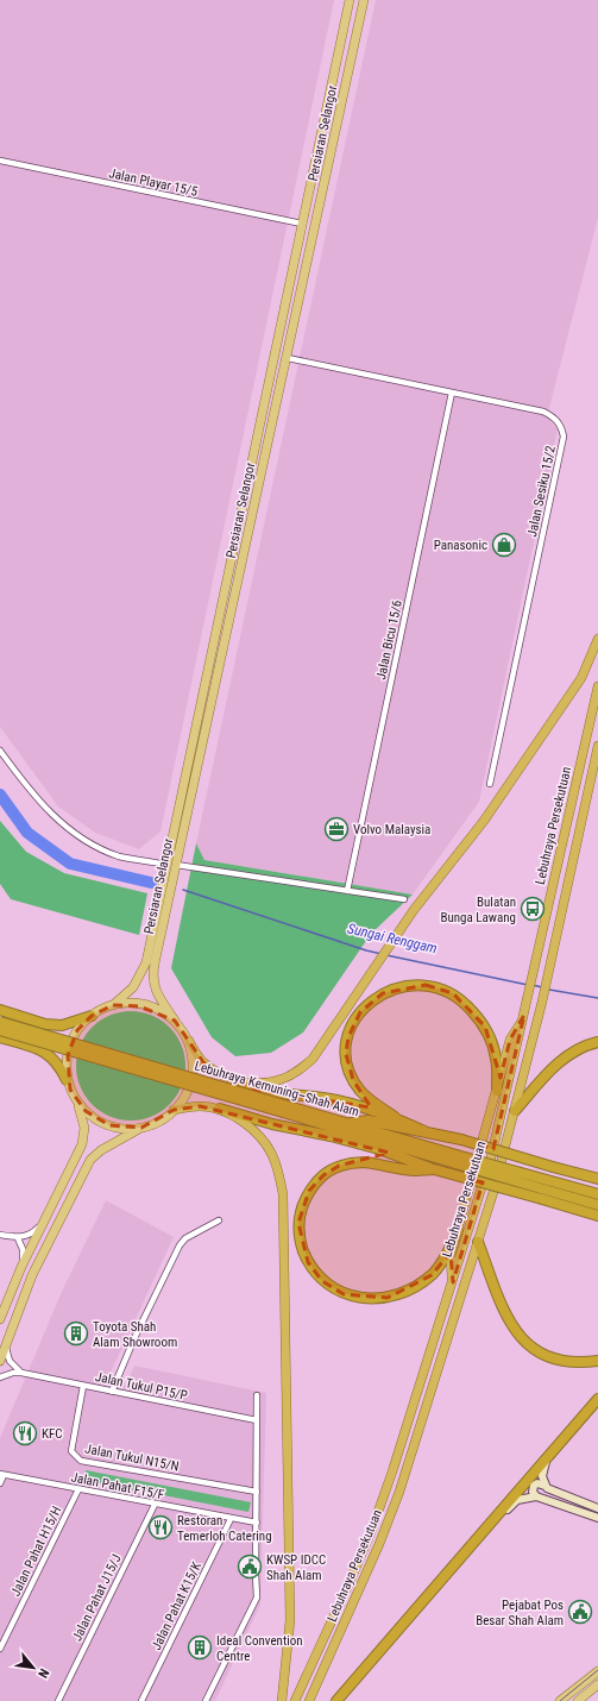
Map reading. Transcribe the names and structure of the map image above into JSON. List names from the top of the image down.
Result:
{
  "streets": {
    "highway": ["Lebuhraya Persekutuan", "Lebuhraya Kemuning–Shah Alam"],
    "main road": ["Persiaran Selangor"],
    "street": [
      "Jalan Playar 15/5",
      "Jalan Sesiku 15/2",
      "Jalan Bicu 15/6",
      "Jalan Tukul P15/P",
      "Jalan Tukul N15/N",
      "Jalan Pahat F15/F",
      "Jalan Pahat H15/H",
      "Jalan Pahat J15/J",
      "Jalan Pahat K15/K"
    ]
  },
  "crossings": [
    ["Persiaran Selangor", "Jalan Playar 15/5"],
    ["Persiaran Selangor", "Jalan Sesiku 15/2"],
    ["Jalan Sesiku 15/2", "Jalan Bicu 15/6"],
    ["Jalan Tukul P15/P", "Jalan Tukul N15/N"],
    ["Jalan Pahat F15/F", "Jalan Pahat H15/H"],
    ["Jalan Pahat F15/F", "Jalan Pahat J15/J"],
    ["Jalan Pahat F15/F", "Jalan Pahat K15/K"]
  ],
  "water": ["Sungai Renggam"],
  "places": {
    "shop": ["Panasonic"],
    "office": ["Volvo Malaysia"],
    "bus stop": ["Bulatan Bunga Lawang"],
    "building": ["Toyota Shah Alam Showroom", "Ideal Convention Centre"],
    "restaurant": ["KFC", "Restoran Temerloh Catering"],
    "public building": ["KWSP IDCC Shah Alam", "Pejabat Pos Besar Shah Alam"]
  },
  "north": "bottom right"
}
